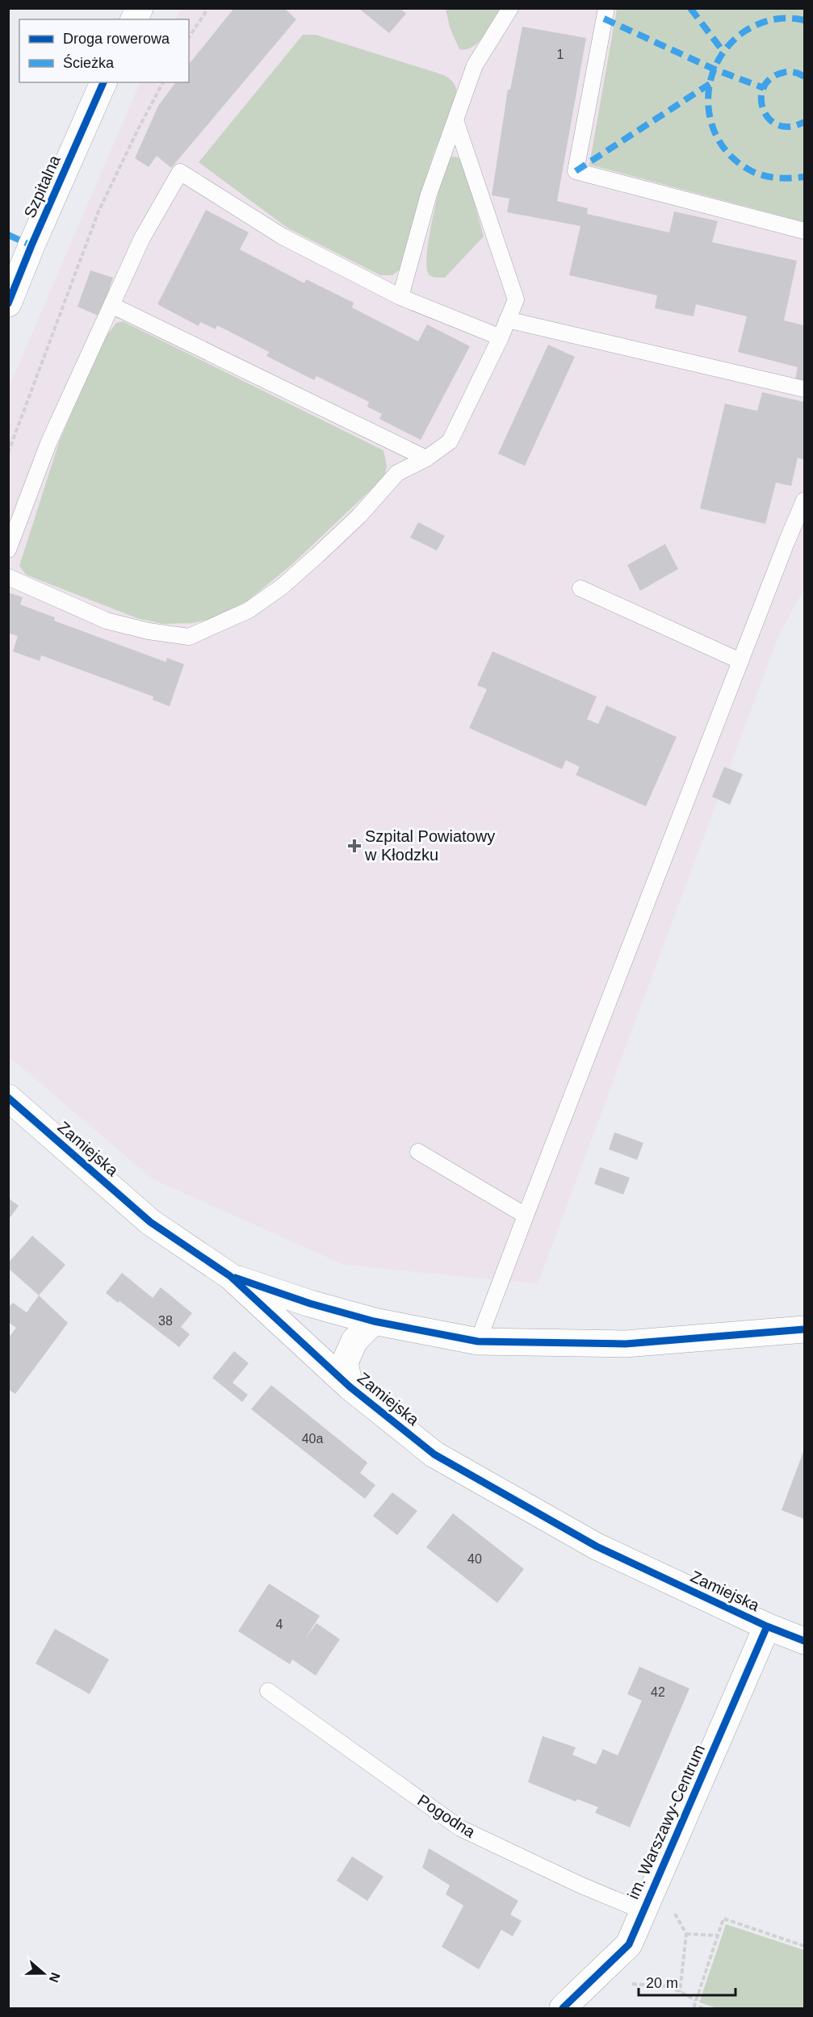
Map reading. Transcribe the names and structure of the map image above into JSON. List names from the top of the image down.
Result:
{
  "streets": {
    "street": ["Szpitalna", "Zamiejska", "im. Warszawy-Centrum"],
    "lane": ["Pogodna"]
  },
  "crossings": [
    ["Zamiejska", "im. Warszawy-Centrum"],
    ["Pogodna", "im. Warszawy-Centrum"]
  ],
  "places": {
    "health": ["Szpital Powiatowy w Kłodzku"]
  },
  "house_numbers": [
    "1",
    "38",
    "40a",
    "40",
    "4",
    "42"
  ],
  "legend": ["Droga rowerowa", "Ścieżka"],
  "scale_bar": "20 m",
  "north": "right"
}
